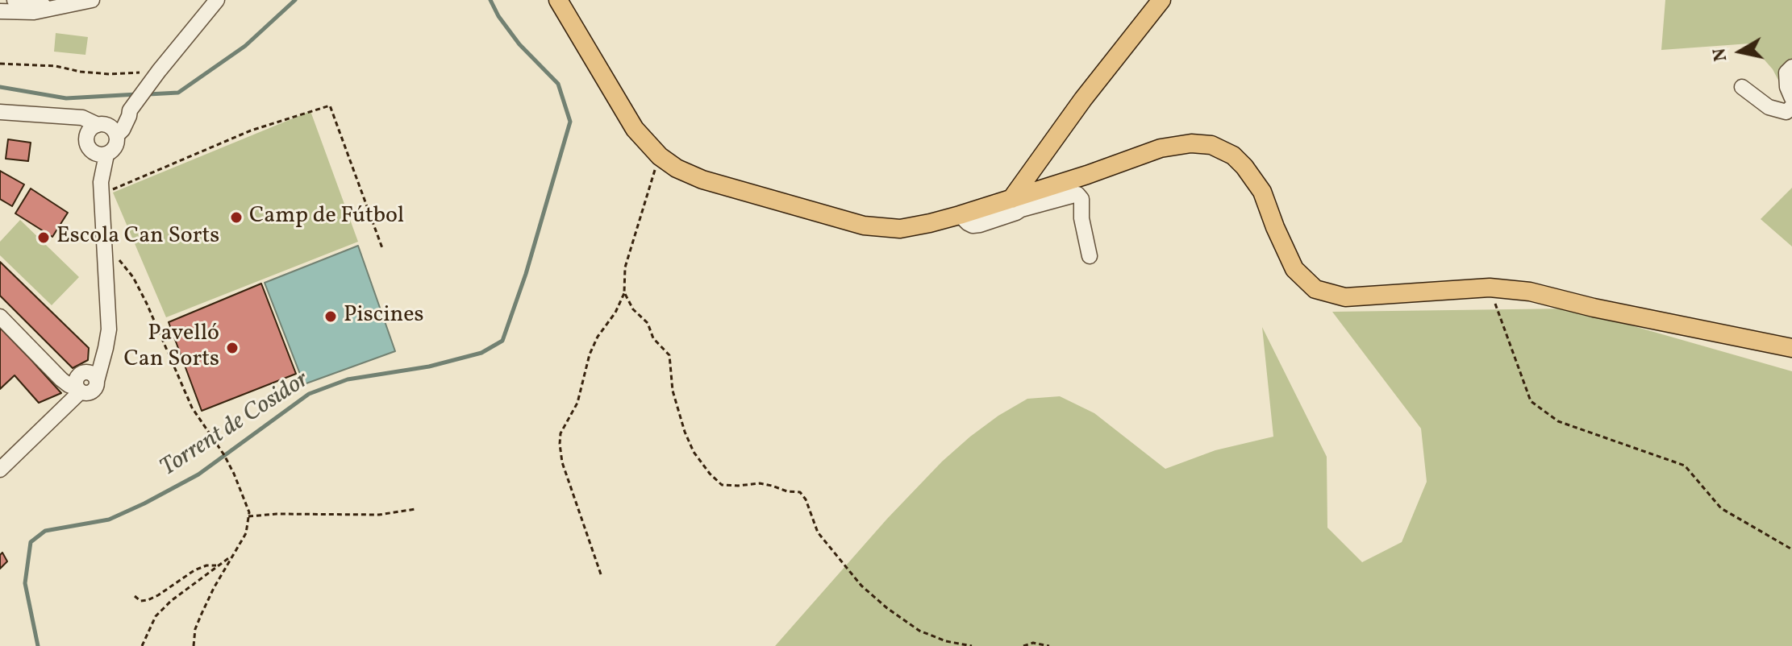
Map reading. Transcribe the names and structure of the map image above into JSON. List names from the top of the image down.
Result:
{
  "water": ["Torrent de Cosidor"],
  "places": [
    "Camp de Fútbol",
    "Escola Can Sorts",
    "Piscines",
    "Pavelló Can Sorts"
  ],
  "north": "left"
}
